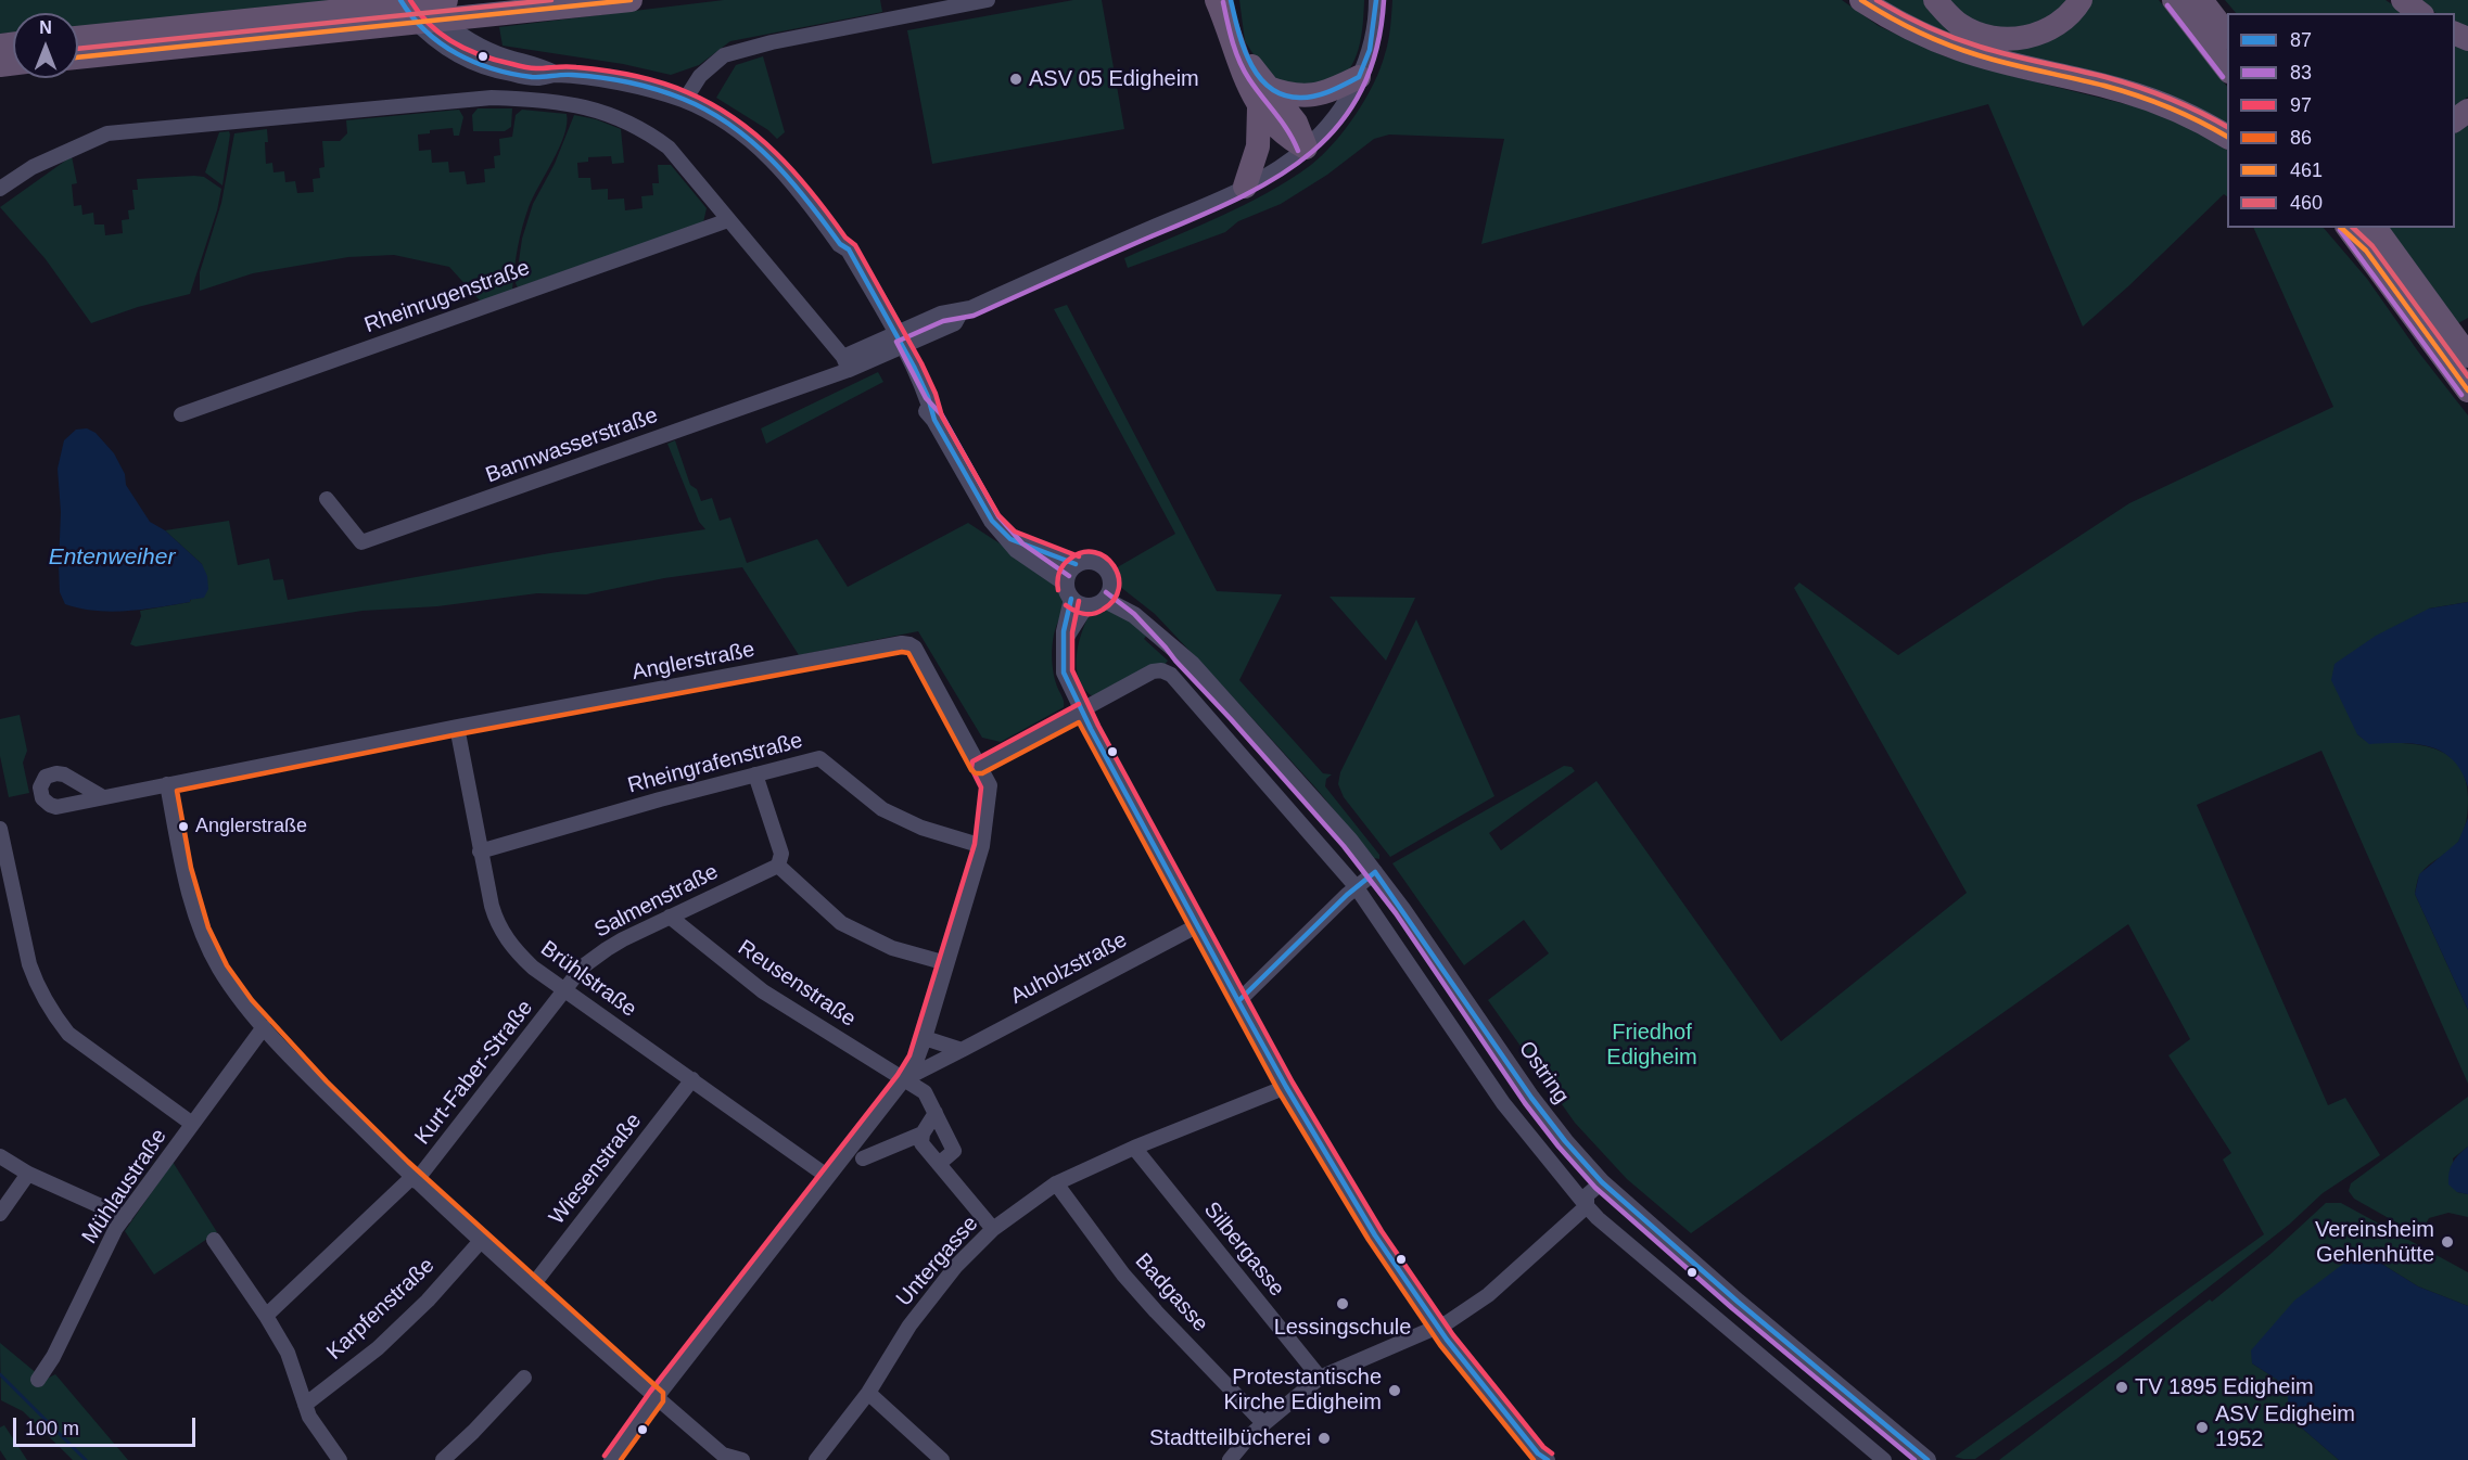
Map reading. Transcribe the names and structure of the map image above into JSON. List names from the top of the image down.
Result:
{
  "streets": {
    "street": [
      "Rheinrugenstraße",
      "Bannwasserstraße",
      "Anglerstraße",
      "Rheingrafenstraße",
      "Salmenstraße",
      "Auholzstraße",
      "Brühlstraße",
      "Reusenstraße",
      "Kurt-Faber-Straße",
      "Ostring",
      "Wiesenstraße",
      "Mühlaustraße",
      "Silbergasse",
      "Untergasse",
      "Badgasse",
      "Karpfenstraße"
    ]
  },
  "crossings": [
    ["Anglerstraße", "Brühlstraße"],
    ["Rheingrafenstraße", "Brühlstraße"],
    ["Salmenstraße", "Brühlstraße"],
    ["Salmenstraße", "Reusenstraße"],
    ["Salmenstraße", "Kurt-Faber-Straße"],
    ["Auholzstraße", "Reusenstraße"],
    ["Brühlstraße", "Kurt-Faber-Straße"],
    ["Brühlstraße", "Wiesenstraße"],
    ["Silbergasse", "Untergasse"],
    ["Untergasse", "Badgasse"]
  ],
  "water": ["Entenweiher"],
  "parks": ["Friedhof Edigheim"],
  "places": [
    "ASV 05 Edigheim",
    "Anglerstraße",
    "Vereinsheim Gehlenhütte",
    "Lessingschule",
    "TV 1895 Edigheim",
    "Protestantische Kirche Edigheim",
    "ASV Edigheim 1952",
    "Stadtteilbücherei"
  ],
  "lines": [
    "transit line 87",
    "transit line 83",
    "transit line 97",
    "transit line 461",
    "transit line 460",
    "transit line 86"
  ],
  "legend": [
    "87",
    "83",
    "97",
    "86",
    "461",
    "460"
  ],
  "scale_bar": "100 m",
  "north": "top"
}
